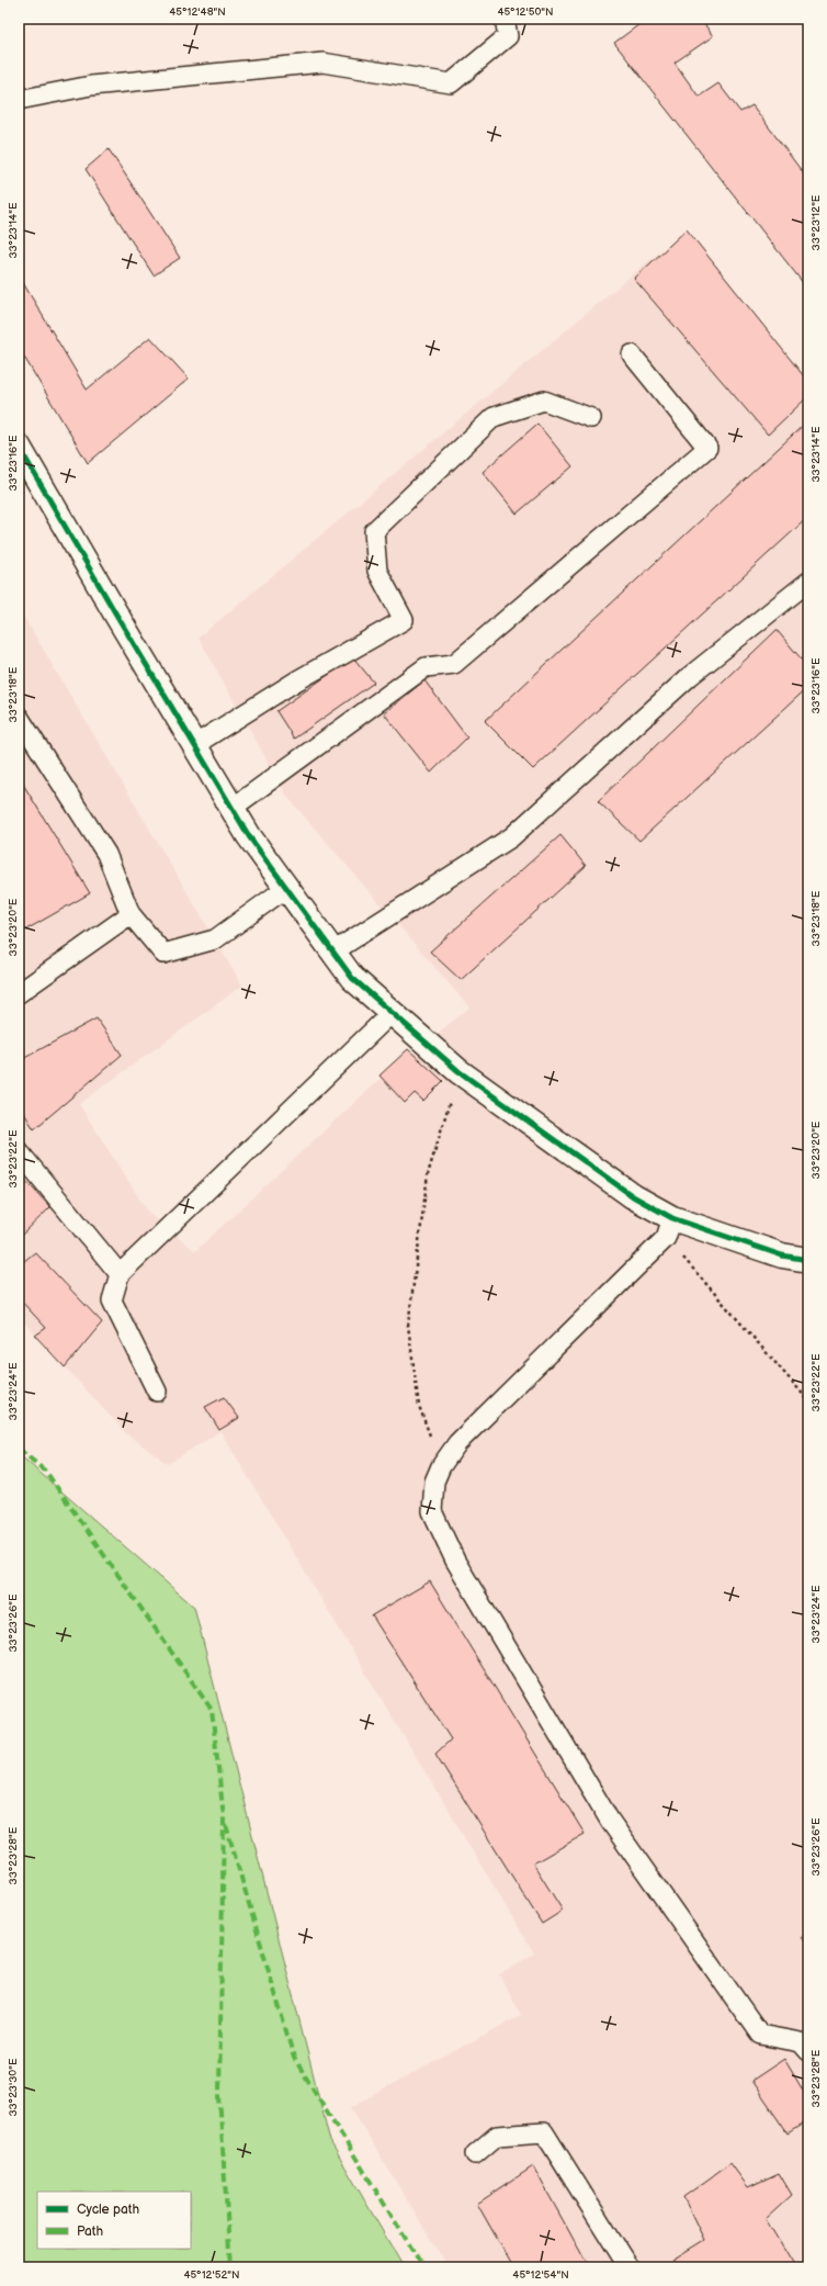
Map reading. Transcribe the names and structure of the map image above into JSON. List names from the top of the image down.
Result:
{
  "legend": ["Cycle path", "Path"],
  "coordinates": [
    "45°12'48\"N",
    "45°12'50\"N",
    "33°23'12\"E",
    "33°23'14\"E",
    "33°23'16\"E",
    "33°23'18\"E",
    "33°23'20\"E",
    "33°23'22\"E",
    "33°23'24\"E",
    "33°23'26\"E",
    "33°23'28\"E",
    "33°23'30\"E",
    "45°12'52\"N",
    "45°12'54\"N"
  ]
}
